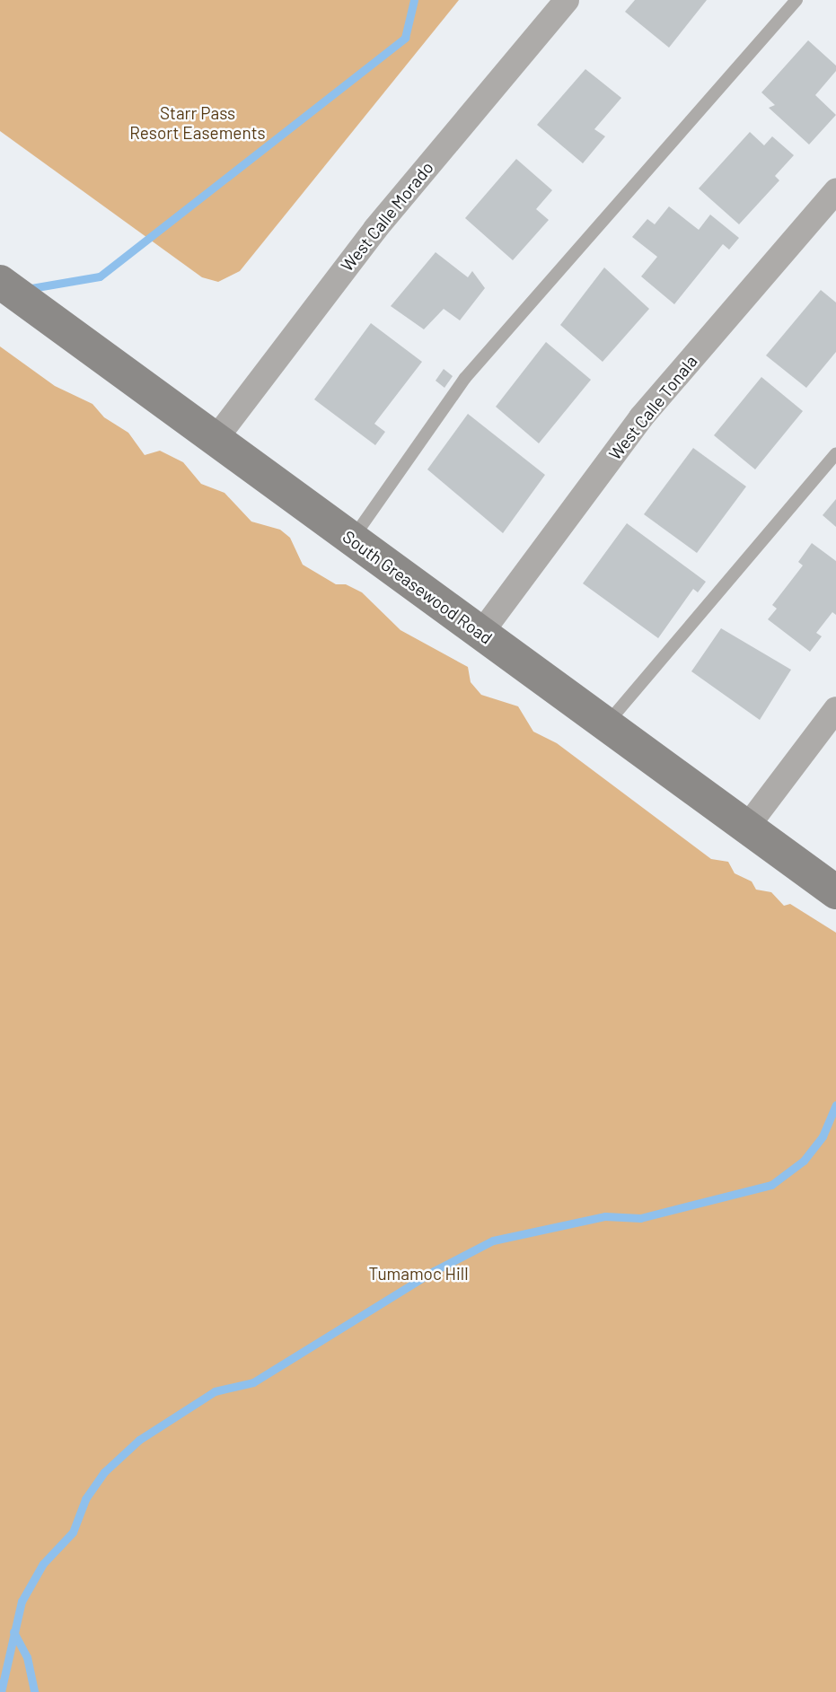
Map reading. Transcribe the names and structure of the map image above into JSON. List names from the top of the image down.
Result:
{
  "streets": {
    "main road": ["South Greasewood Road"],
    "street": ["West Calle Morado", "West Calle Tonala"]
  },
  "crossings": [
    ["West Calle Morado", "South Greasewood Road"],
    ["West Calle Tonala", "South Greasewood Road"]
  ],
  "parks": ["Starr Pass Resort Easements", "Tumamoc Hill"]
}
